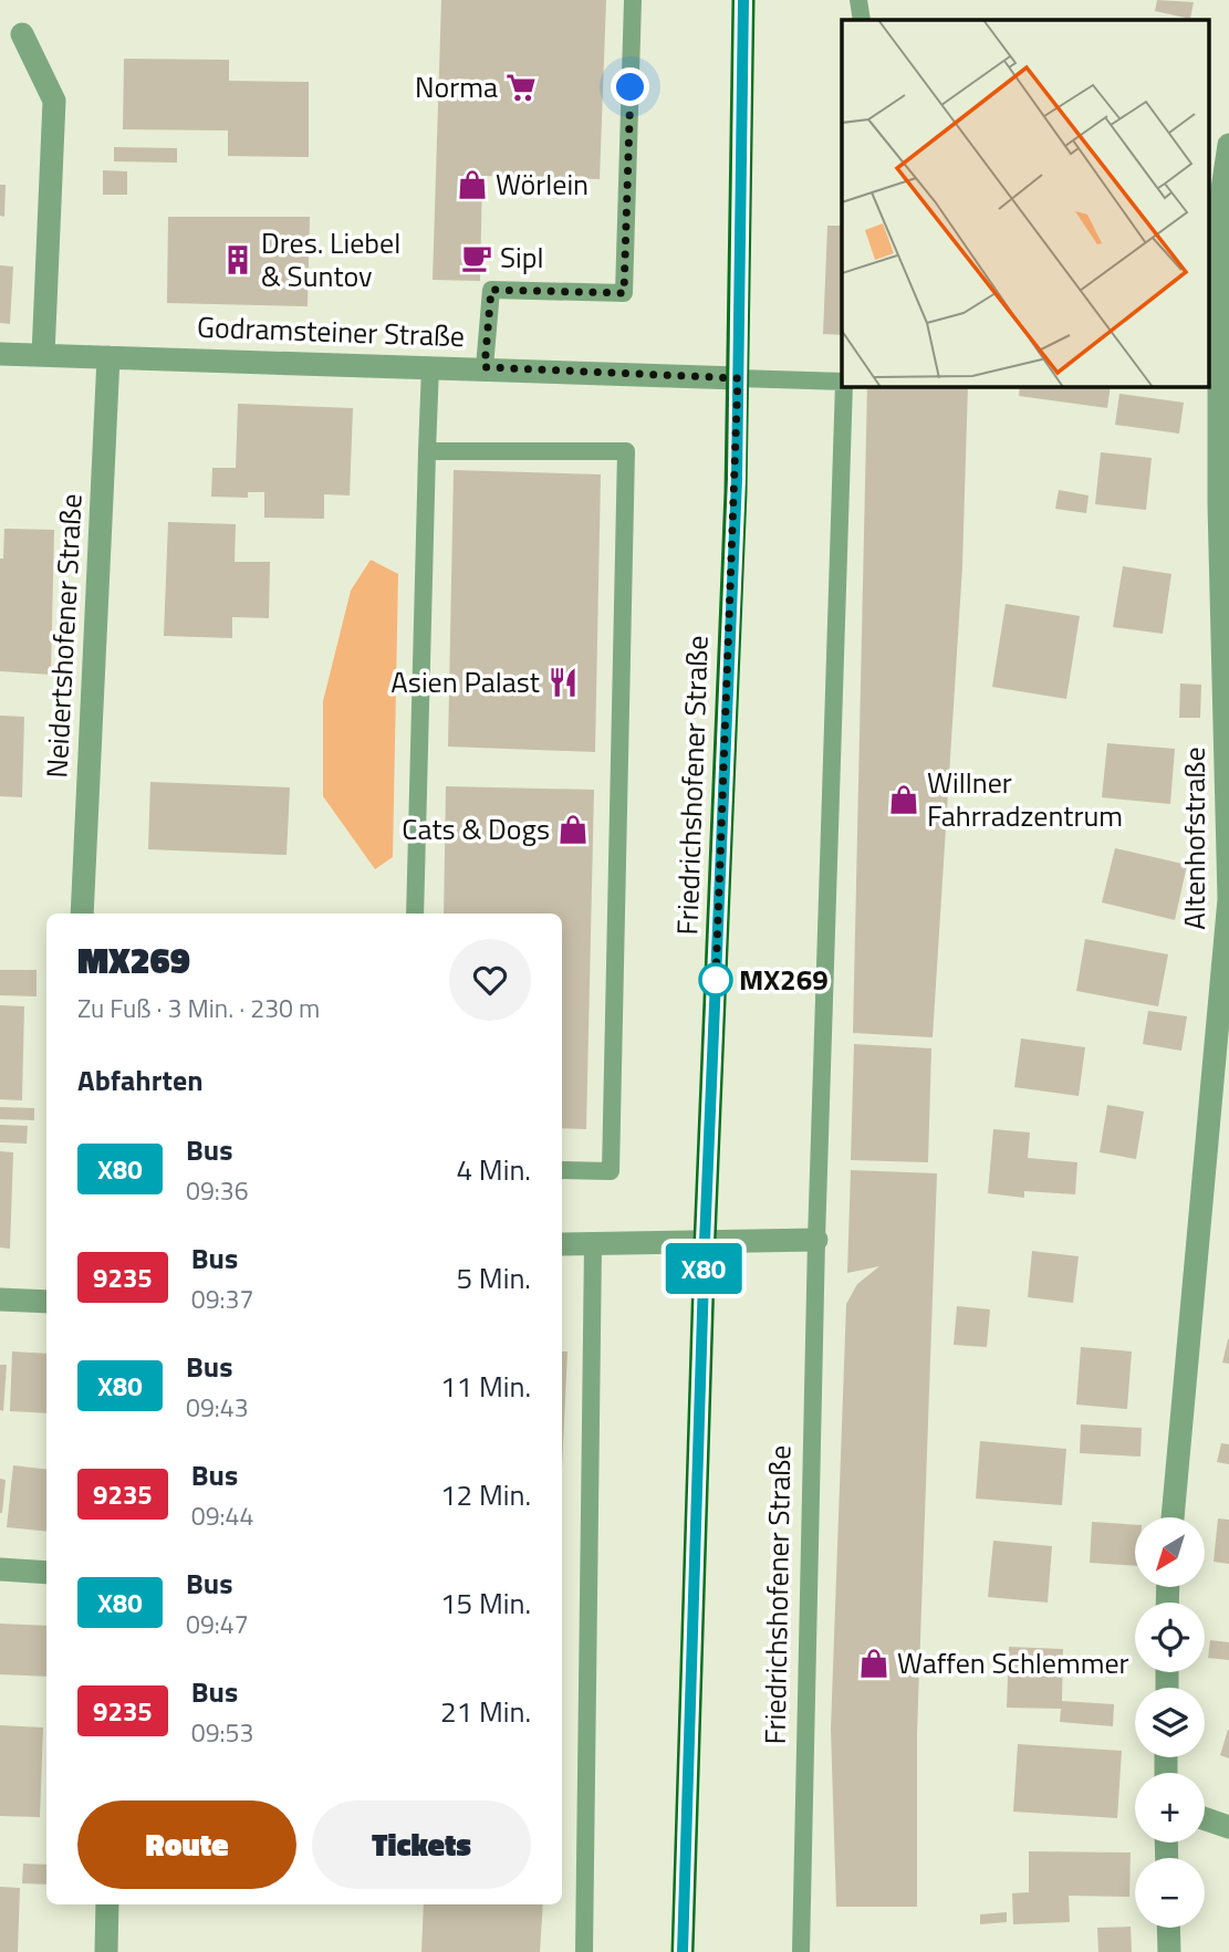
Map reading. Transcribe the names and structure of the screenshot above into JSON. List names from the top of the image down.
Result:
{
  "streets": {
    "main road": ["Friedrichshofener Straße"],
    "street": ["Godramsteiner Straße", "Neidertshofener Straße", "Altenhofstraße"]
  },
  "crossings": [
    ["Godramsteiner Straße", "Neidertshofener Straße"],
    ["Godramsteiner Straße", "Friedrichshofener Straße"]
  ],
  "places": {
    "supermarket": ["Norma"],
    "shop": [
      "Wörlein",
      "Willner Fahrradzentrum",
      "Cats & Dogs",
      "Waffen Schlemmer"
    ],
    "cafe": ["Sipl"],
    "building": ["Dres. Liebel & Suntov"],
    "restaurant": ["Asien Palast"],
    "other": ["MX269"]
  },
  "lines": ["bus line X80"],
  "north": "bottom left",
  "page": {
    "on_map": "X80",
    "heading": [
      ["MX269", "Zu Fuß · 3 Min. · 230 m"],
      "Abfahrten"
    ],
    "list": [
      {
        "mark": "X80",
        "name": "Bus",
        "note": "09:36",
        "value": "4 Min."
      },
      {
        "mark": "9235",
        "name": "Bus",
        "note": "09:37",
        "value": "5 Min."
      },
      {
        "mark": "X80",
        "name": "Bus",
        "note": "09:43",
        "value": "11 Min."
      },
      {
        "mark": "9235",
        "name": "Bus",
        "note": "09:44",
        "value": "12 Min."
      },
      {
        "mark": "X80",
        "name": "Bus",
        "note": "09:47",
        "value": "15 Min."
      },
      {
        "mark": "9235",
        "name": "Bus",
        "note": "09:53",
        "value": "21 Min."
      }
    ],
    "map_buttons": ["+", "−"],
    "buttons": ["Route", "Tickets"]
  }
}
